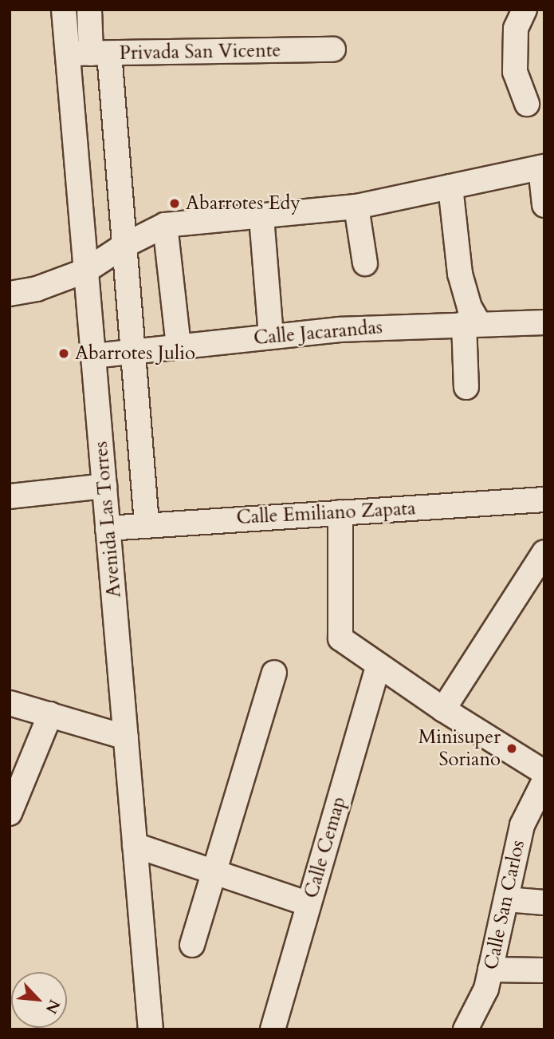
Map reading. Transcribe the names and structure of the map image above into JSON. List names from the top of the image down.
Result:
{
  "streets": {
    "street": [
      "Privada San Vicente",
      "Calle Jacarandas",
      "Calle Emiliano Zapata",
      "Avenida Las Torres",
      "Calle Cemap",
      "Calle San Carlos"
    ]
  },
  "crossings": [
    ["Privada San Vicente", "Avenida Las Torres"],
    ["Calle Jacarandas", "Avenida Las Torres"],
    ["Calle Emiliano Zapata", "Avenida Las Torres"]
  ],
  "places": ["Abarrotes Edy", "Abarrotes Julio", "Minisuper Soriano"],
  "north": "bottom right"
}
